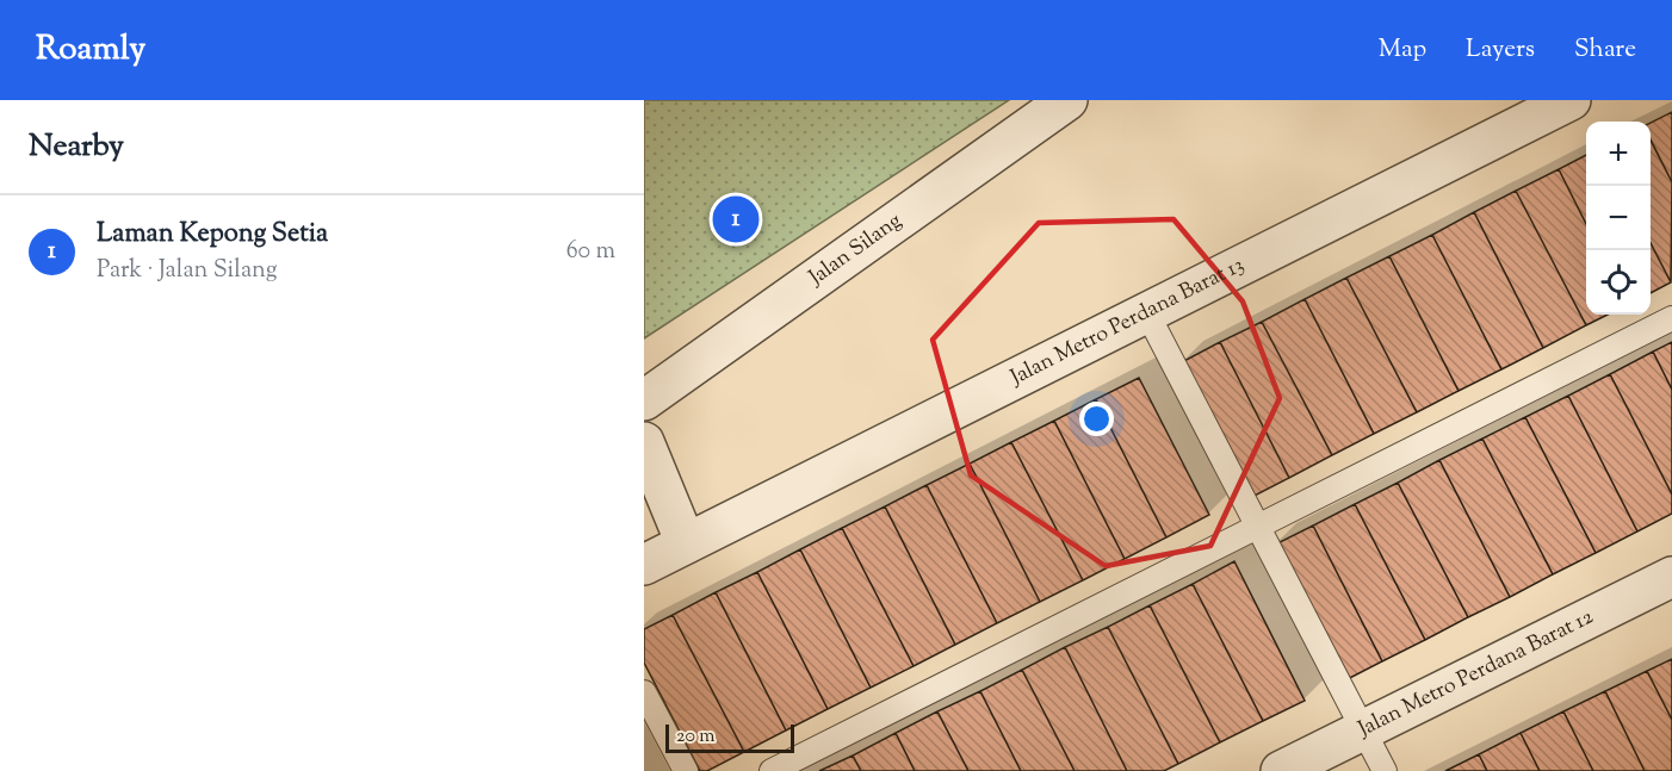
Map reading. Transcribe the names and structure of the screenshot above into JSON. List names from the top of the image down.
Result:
{
  "streets": {
    "street": ["Jalan Silang", "Jalan Metro Perdana Barat 13", "Jalan Metro Perdana Barat 12"]
  },
  "scale_bar": "20 m",
  "page": {
    "header": "Roamly",
    "nav": ["Map", "Layers", "Share"],
    "heading": "Nearby",
    "map_buttons": ["+", "−"],
    "list": [
      {
        "mark": "1",
        "name": "Laman Kepong Setia",
        "note": "Park · Jalan Silang",
        "value": "60 m"
      }
    ],
    "pins": "1",
    "scale": "20 m"
  }
}
